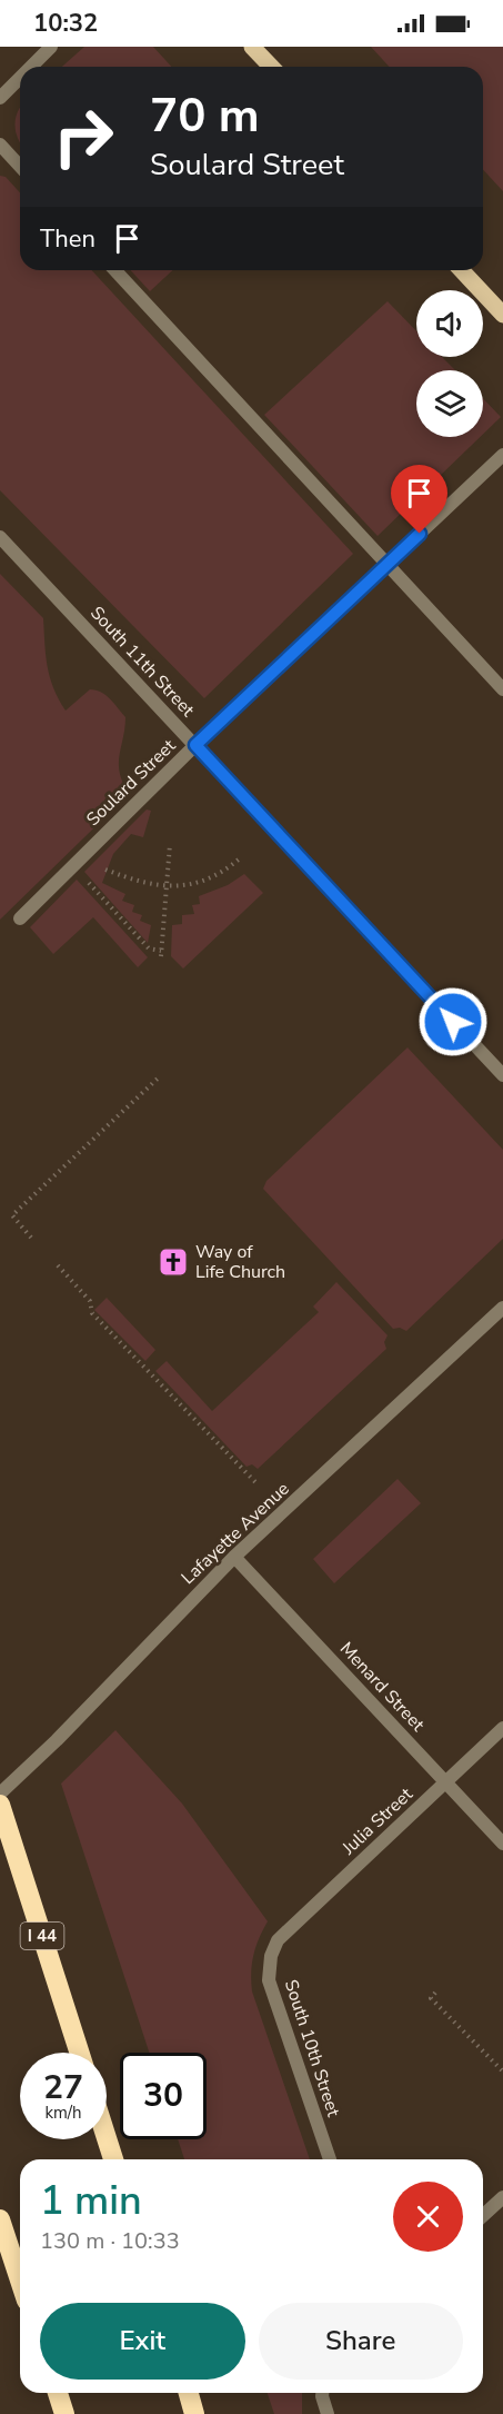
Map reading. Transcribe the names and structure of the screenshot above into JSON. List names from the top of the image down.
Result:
{
  "streets": {
    "highway": ["I 44"],
    "street": [
      "South 11th Street",
      "Soulard Street",
      "Lafayette Avenue",
      "Menard Street",
      "Julia Street",
      "South 10th Street"
    ]
  },
  "crossings": [
    ["South 11th Street", "Soulard Street"],
    ["Lafayette Avenue", "Menard Street"],
    ["Menard Street", "Julia Street"],
    ["Julia Street", "South 10th Street"]
  ],
  "places": {
    "church": ["Way of Life Church"]
  },
  "page": {
    "status": "10:32",
    "turn": ["70 m", "Soulard Street"],
    "then": "Then",
    "speed": "27 km/h",
    "limit": "30",
    "heading": ["1 min", "130 m · 10:33"],
    "buttons": ["Exit", "Share"]
  }
}
